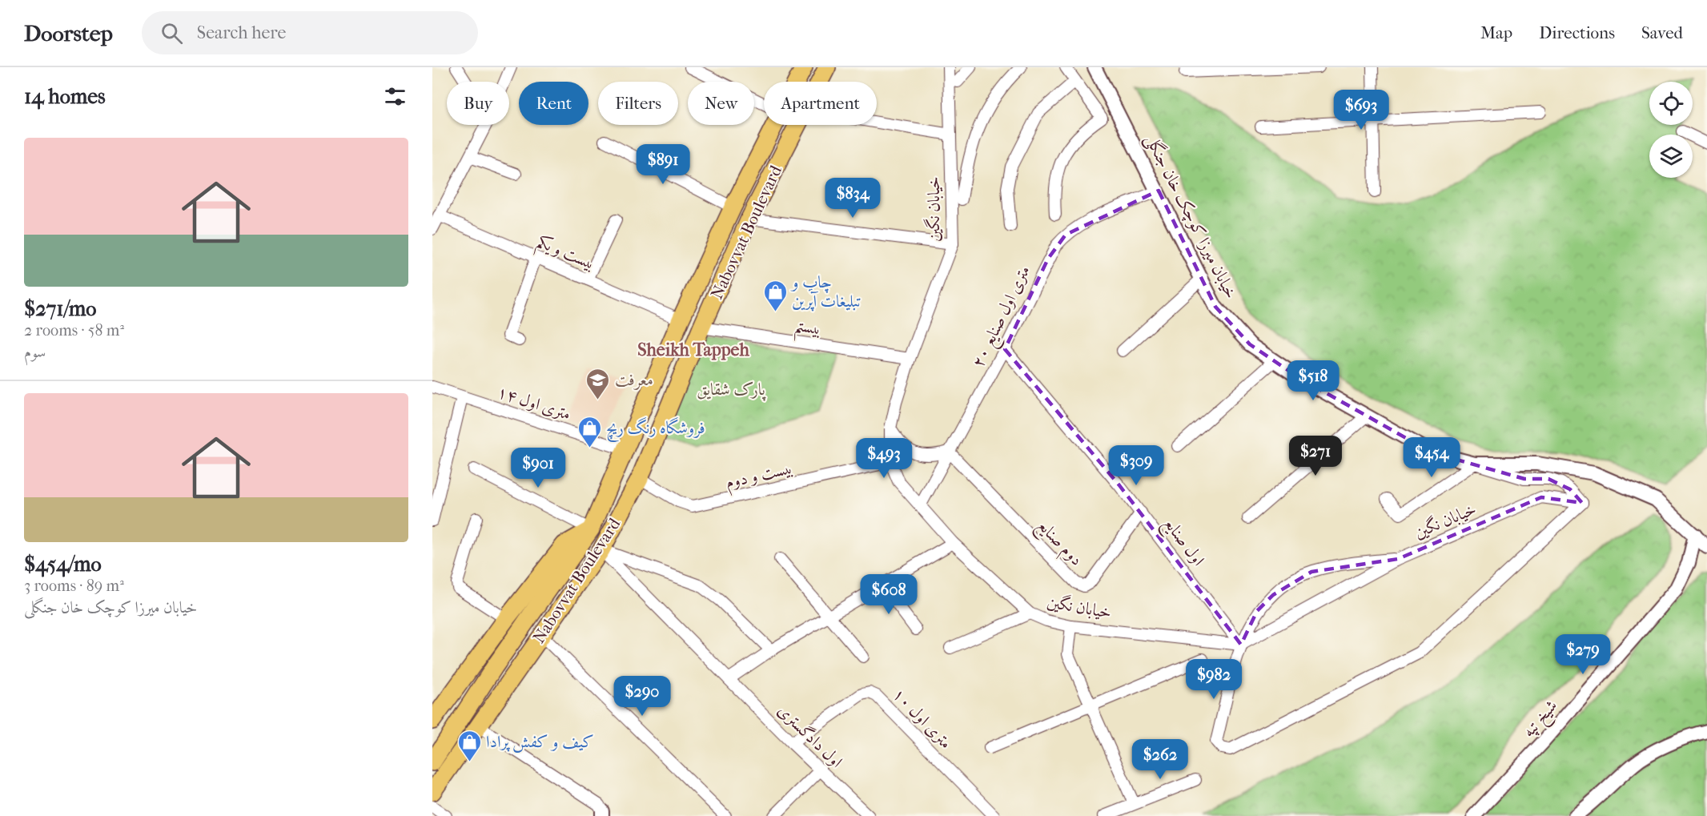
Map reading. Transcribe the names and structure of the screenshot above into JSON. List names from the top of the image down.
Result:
{
  "streets": {
    "main road": ["Nabovvat Boulevard"],
    "street": [
      "خیابان نگین",
      "خیابان میرزا کوچک خان جنگلی",
      "بیست و یکم",
      "۲۰ متری اول صنایع",
      "بیستم",
      "۱۴ متری اول",
      "بیست و دوم",
      "اول صنایع",
      "دوم صنایع",
      "۱۰ متری اول",
      "شیخ تپه",
      "اول دادگستری"
    ]
  },
  "crossings": [
    ["خیابان نگین", "۲۰ متری اول صنایع"],
    ["خیابان نگین", "بیستم"],
    ["خیابان نگین", "بیست و دوم"],
    ["خیابان نگین", "اول صنایع"],
    ["خیابان میرزا کوچک خان جنگلی", "۲۰ متری اول صنایع"],
    ["خیابان میرزا کوچک خان جنگلی", "شیخ تپه"],
    ["Nabovvat Boulevard", "بیست و یکم"],
    ["Nabovvat Boulevard", "بیستم"],
    ["Nabovvat Boulevard", "۱۴ متری اول"],
    ["Nabovvat Boulevard", "بیست و دوم"],
    ["Nabovvat Boulevard", "اول دادگستری"],
    ["۲۰ متری اول صنایع", "اول صنایع"],
    ["۲۰ متری اول صنایع", "دوم صنایع"],
    ["اول صنایع", "دوم صنایع"],
    ["۱۰ متری اول", "اول دادگستری"]
  ],
  "districts": ["Sheikh Tappeh"],
  "parks": ["پارک شقایق"],
  "places": {
    "shop": ["چاپ و تبلیغات آپرین", "فروشگاه رنگ ریچ", "کیف و کفش پرادا"],
    "school or university": ["معرفت"]
  },
  "page": {
    "header": "Doorstep",
    "search": "Search here",
    "nav": ["Map", "Directions", "Saved"],
    "heading": "14 homes",
    "chip": [
      "Buy",
      "Rent",
      "Filters",
      "New",
      "Apartment"
    ],
    "price": [
      "$693",
      "$891",
      "$834",
      "$518",
      "$271",
      "$454",
      "$493",
      "$309",
      "$901",
      "$608",
      "$279",
      "$982",
      "$290",
      "$262"
    ],
    "list": [
      {
        "name": "$271/mo",
        "note": "2 rooms · 58 m² · سوم"
      },
      {
        "name": "$454/mo",
        "note": "3 rooms · 89 m² · خیابان میرزا کوچک خان جنگلی"
      }
    ]
  }
}
